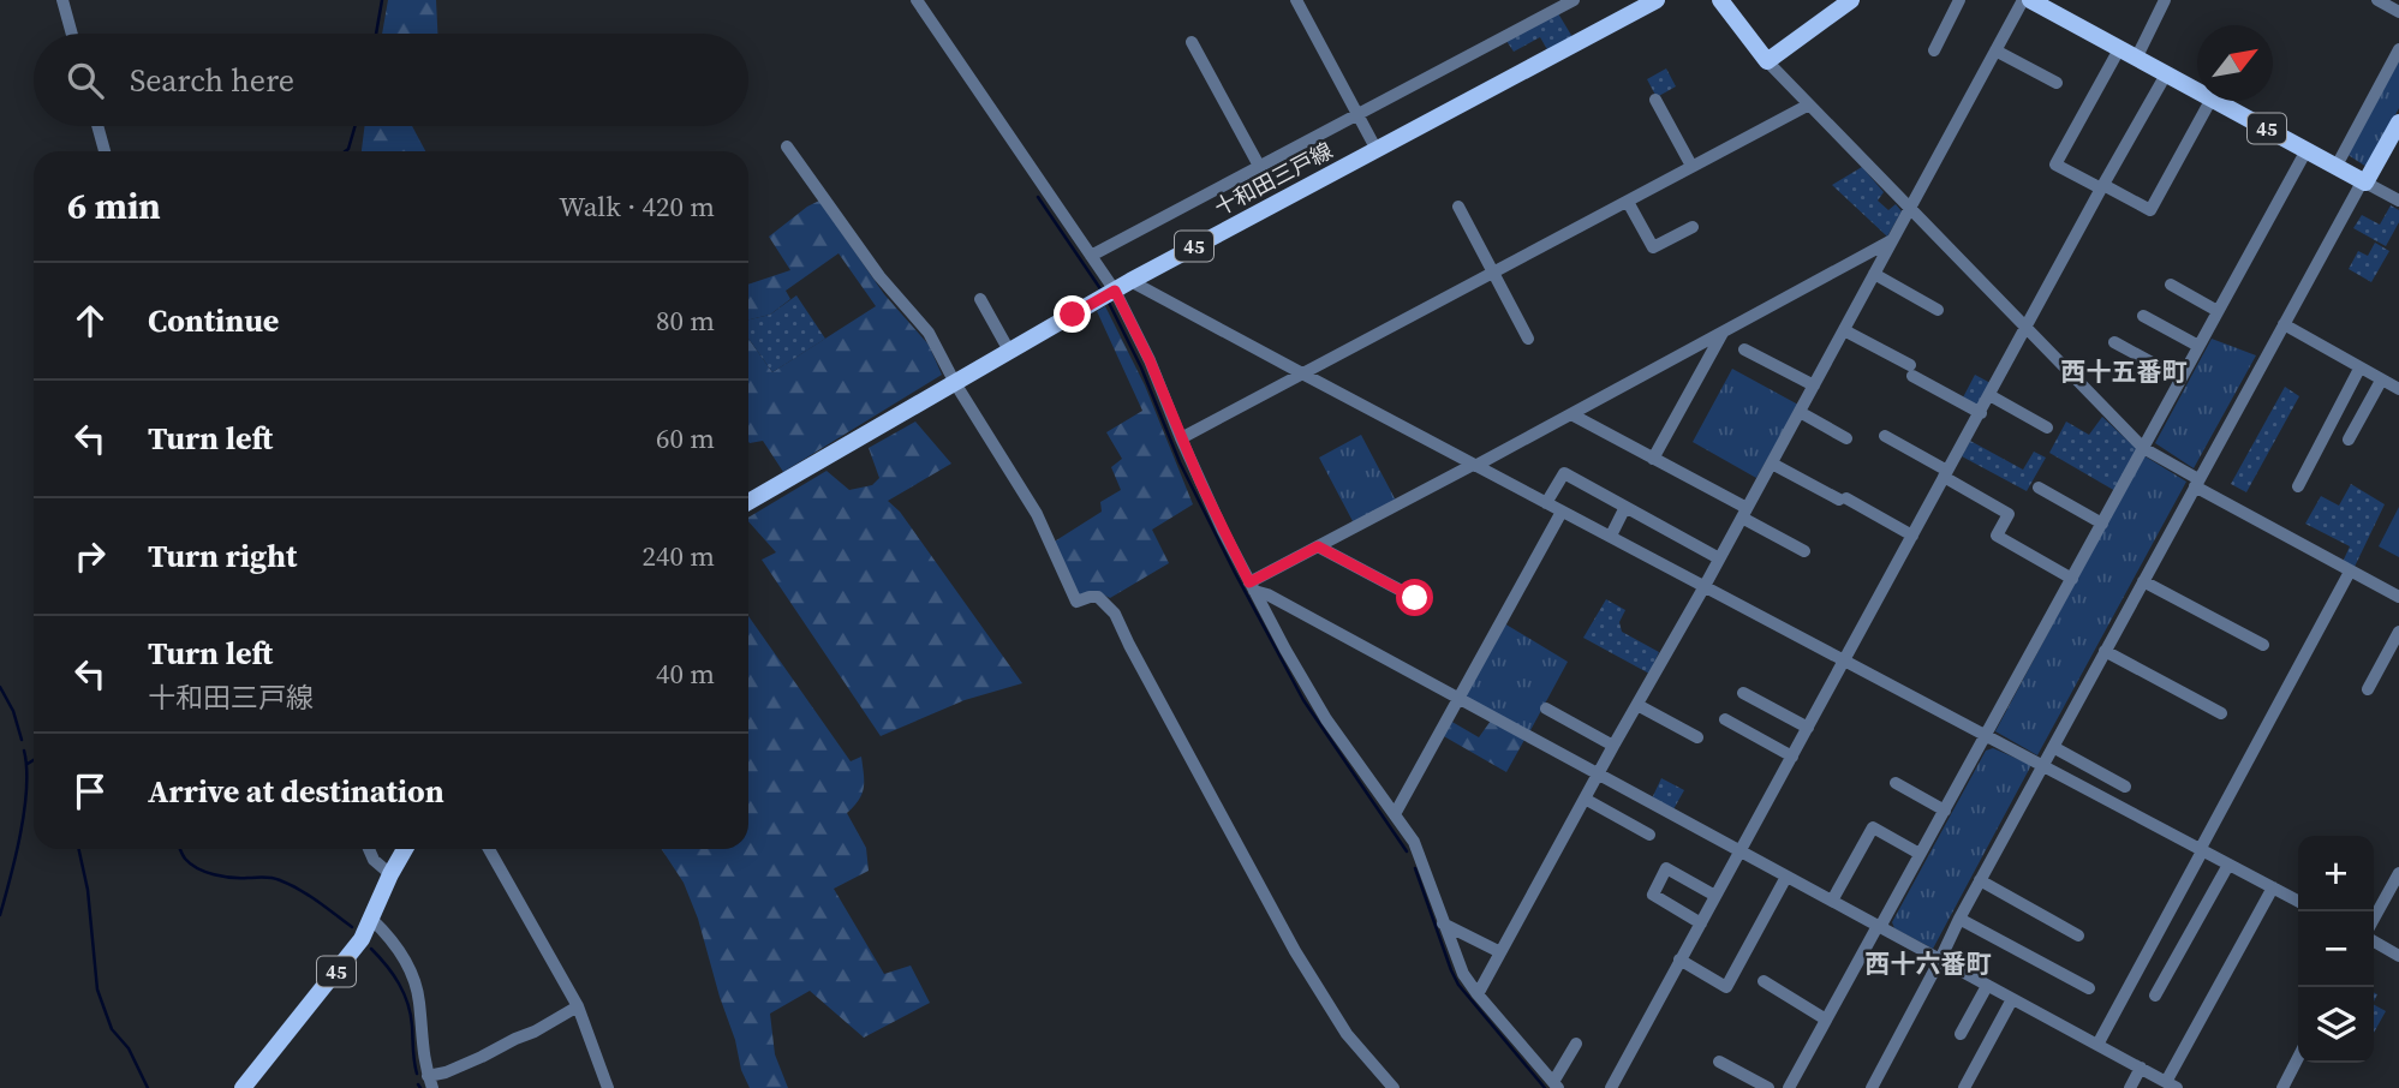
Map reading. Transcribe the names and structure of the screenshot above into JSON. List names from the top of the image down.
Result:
{
  "streets": {
    "main road": ["45", "十和田三戸線"]
  },
  "districts": ["西十五番町", "西十六番町"],
  "north": "top right",
  "page": {
    "search": "Search here",
    "heading": ["6 min", "Walk · 420 m"],
    "list": [
      ["Continue", "80 m"],
      ["Turn left", "60 m"],
      ["Turn right", "240 m"],
      ["Turn left", "十和田三戸線", "40 m"],
      "Arrive at destination"
    ],
    "map_buttons": ["+", "−"]
  }
}
